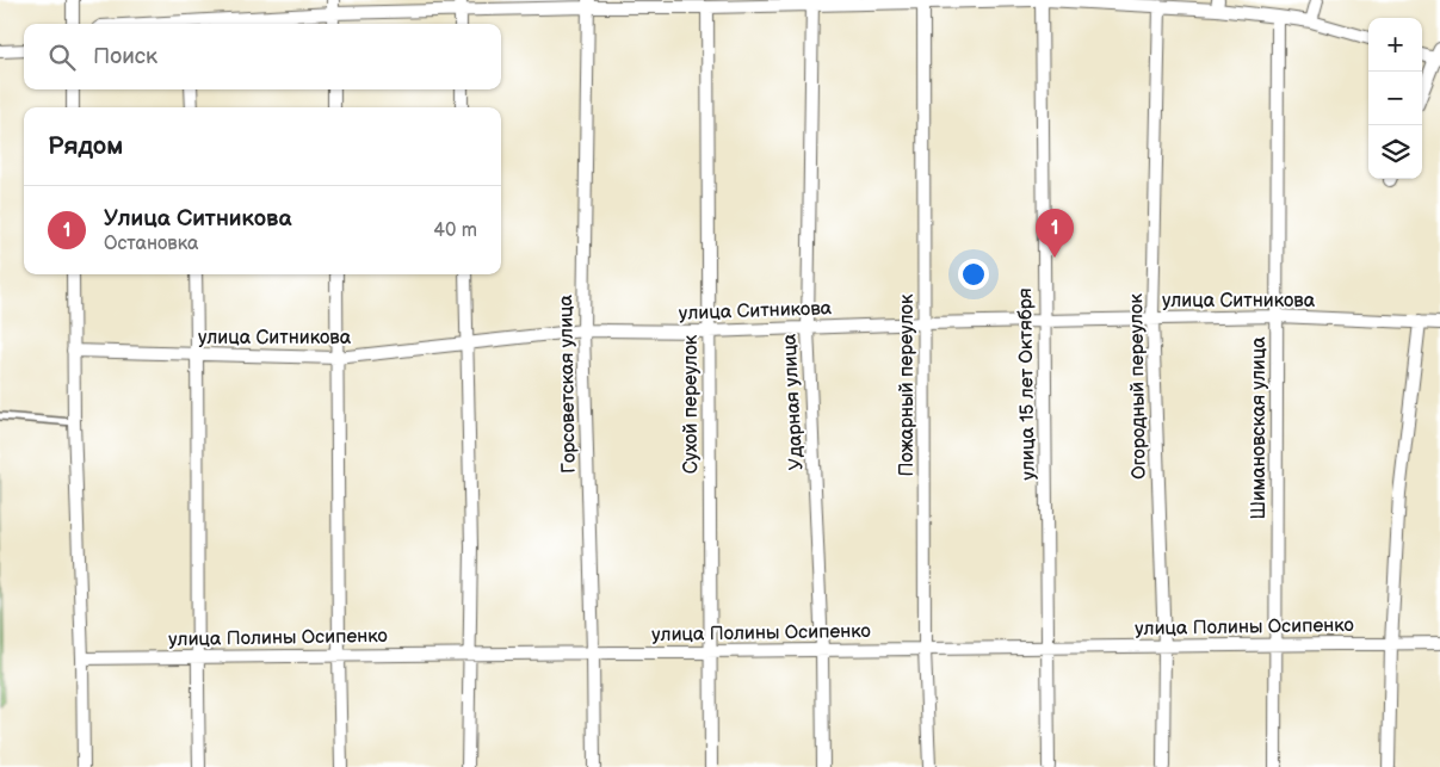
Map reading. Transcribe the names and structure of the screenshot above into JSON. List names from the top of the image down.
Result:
{
  "streets": {
    "street": [
      "улица Ситникова",
      "Горсоветская улица",
      "улица 15 лет Октября",
      "Пожарный переулок",
      "Огородный переулок",
      "Ударная улица",
      "Сухой переулок",
      "Шимановская улица",
      "улица Полины Осипенко"
    ]
  },
  "crossings": [
    ["улица Ситникова", "Горсоветская улица"],
    ["улица Ситникова", "улица 15 лет Октября"],
    ["улица Ситникова", "Пожарный переулок"],
    ["улица Ситникова", "Огородный переулок"],
    ["улица Ситникова", "Ударная улица"],
    ["улица Ситникова", "Сухой переулок"],
    ["улица Ситникова", "Шимановская улица"],
    ["Горсоветская улица", "улица Полины Осипенко"],
    ["улица 15 лет Октября", "улица Полины Осипенко"],
    ["Пожарный переулок", "улица Полины Осипенко"],
    ["Огородный переулок", "улица Полины Осипенко"],
    ["Ударная улица", "улица Полины Осипенко"],
    ["Сухой переулок", "улица Полины Осипенко"],
    ["Шимановская улица", "улица Полины Осипенко"]
  ],
  "page": {
    "map_buttons": ["+", "−"],
    "search": "Поиск",
    "heading": "Рядом",
    "list": [
      {
        "mark": "1",
        "name": "Улица Ситникова",
        "note": "Остановка",
        "value": "40 m"
      }
    ],
    "pins": "1"
  }
}
